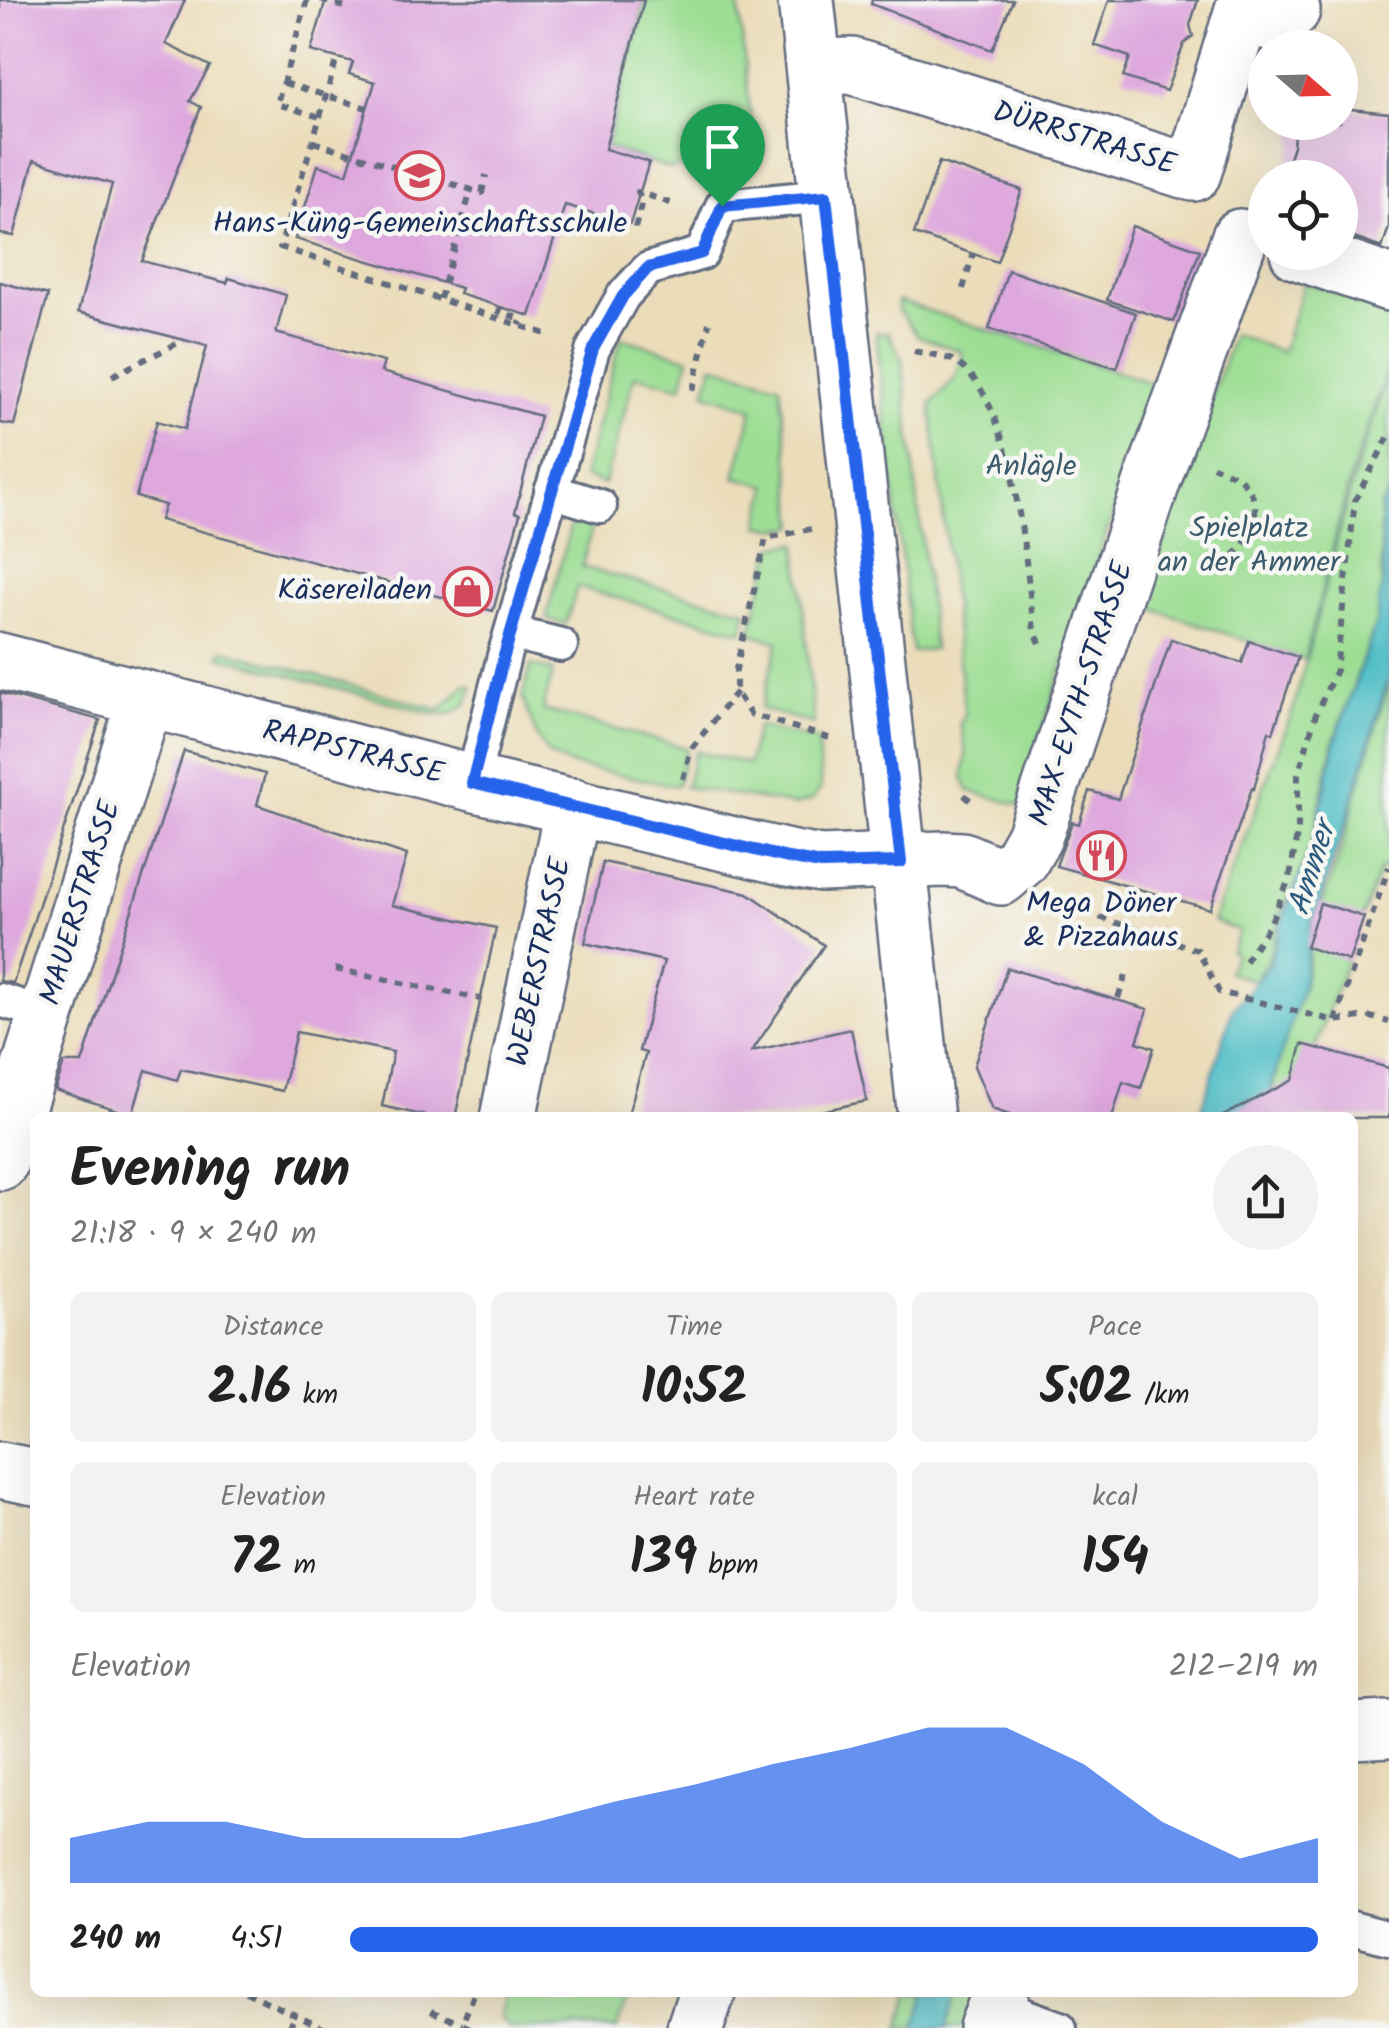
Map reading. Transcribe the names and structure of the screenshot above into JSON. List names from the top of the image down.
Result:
{
  "streets": {
    "street": [
      "DÜRRSTRASSE",
      "MAX-EYTH-STRASSE",
      "RAPPSTRASSE",
      "MAUERSTRASSE",
      "WEBERSTRASSE"
    ]
  },
  "crossings": [
    ["DÜRRSTRASSE", "MAX-EYTH-STRASSE"],
    ["MAX-EYTH-STRASSE", "RAPPSTRASSE"],
    ["RAPPSTRASSE", "MAUERSTRASSE"],
    ["RAPPSTRASSE", "WEBERSTRASSE"]
  ],
  "water": ["Ammer"],
  "parks": ["Anlägle", "Spielplatz an der Ammer"],
  "places": {
    "school or university": ["Hans-Küng-Gemeinschaftsschule"],
    "shop": ["Käsereiladen"],
    "restaurant": ["Mega Döner & Pizzahaus"]
  },
  "north": "right",
  "page": {
    "heading": ["Evening run", "21:18 · 9 × 240 m"],
    "stats": [
      ["Distance", "2.16 km"],
      ["Time", "10:52"],
      ["Pace", "5:02 /km"],
      ["Elevation", "72 m"],
      ["Heart rate", "139 bpm"],
      ["kcal", "154"]
    ],
    "chart": ["Elevation", "212–219 m"],
    "list": [
      {
        "name": "240 m",
        "note": "4:51"
      }
    ]
  }
}
